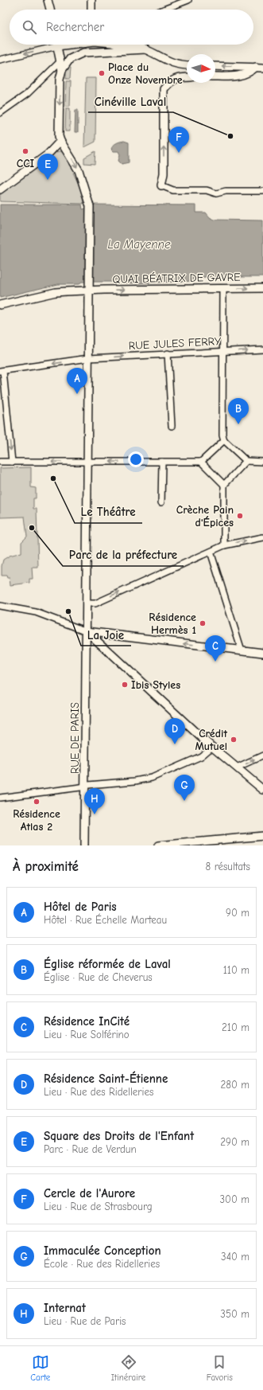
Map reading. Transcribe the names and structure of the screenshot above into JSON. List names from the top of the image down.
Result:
{
  "streets": {
    "main road": ["QUAI BÉATRIX DE GAVRE", "RUE DE PARIS"],
    "street": ["RUE JULES FERRY"]
  },
  "crossings": [
    ["QUAI BÉATRIX DE GAVRE", "RUE DE PARIS"],
    ["RUE JULES FERRY", "RUE DE PARIS"]
  ],
  "one_way": ["QUAI BÉATRIX DE GAVRE"],
  "water": ["La Mayenne"],
  "places": [
    "Place du Onze Novembre",
    "Cinéville Laval",
    "CCI",
    "Le Théâtre",
    "Crèche Pain d'Épices",
    "Parc de la préfecture",
    "La Joie",
    "Résidence Hermès 1",
    "Ibis Styles",
    "Crédit Mutuel",
    "Résidence Atlas 2"
  ],
  "north": "right",
  "page": {
    "search": "Rechercher",
    "pins": [
      "F",
      "E",
      "A",
      "B",
      "C",
      "D",
      "G",
      "H"
    ],
    "heading": ["À proximité", "8 résultats"],
    "list": [
      {
        "mark": "A",
        "name": "Hôtel de Paris",
        "note": "Hôtel · Rue Échelle Marteau",
        "value": "90 m"
      },
      {
        "mark": "B",
        "name": "Église réformée de Laval",
        "note": "Église · Rue de Cheverus",
        "value": "110 m"
      },
      {
        "mark": "C",
        "name": "Résidence InCité",
        "note": "Lieu · Rue Solférino",
        "value": "210 m"
      },
      {
        "mark": "D",
        "name": "Résidence Saint-Étienne",
        "note": "Lieu · Rue des Ridelleries",
        "value": "280 m"
      },
      {
        "mark": "E",
        "name": "Square des Droits de l'Enfant",
        "note": "Parc · Rue de Verdun",
        "value": "290 m"
      },
      {
        "mark": "F",
        "name": "Cercle de l'Aurore",
        "note": "Lieu · Rue de Strasbourg",
        "value": "300 m"
      },
      {
        "mark": "G",
        "name": "Immaculée Conception",
        "note": "École · Rue des Ridelleries",
        "value": "340 m"
      },
      {
        "mark": "H",
        "name": "Internat",
        "note": "Lieu · Rue de Paris",
        "value": "350 m"
      }
    ],
    "nav": ["Carte", "Itinéraire", "Favoris"]
  }
}
